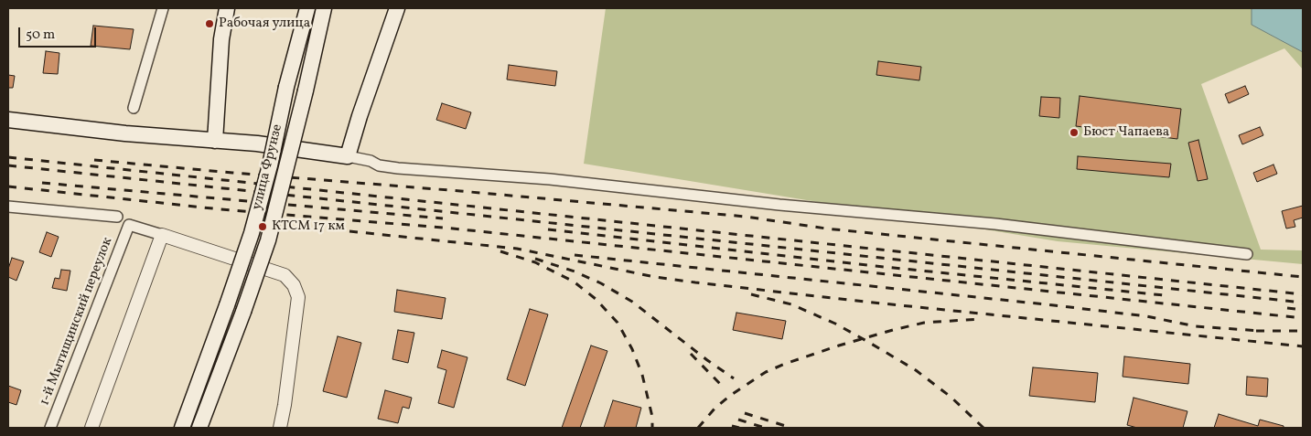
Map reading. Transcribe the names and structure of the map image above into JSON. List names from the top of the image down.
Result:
{
  "streets": {
    "main road": ["улица Фрунзе"],
    "street": ["1-й Мытищинский переулок"]
  },
  "places": ["Рабочая улица", "Бюст Чапаева", "КТСМ 17 км"],
  "scale_bar": "50 m"
}
